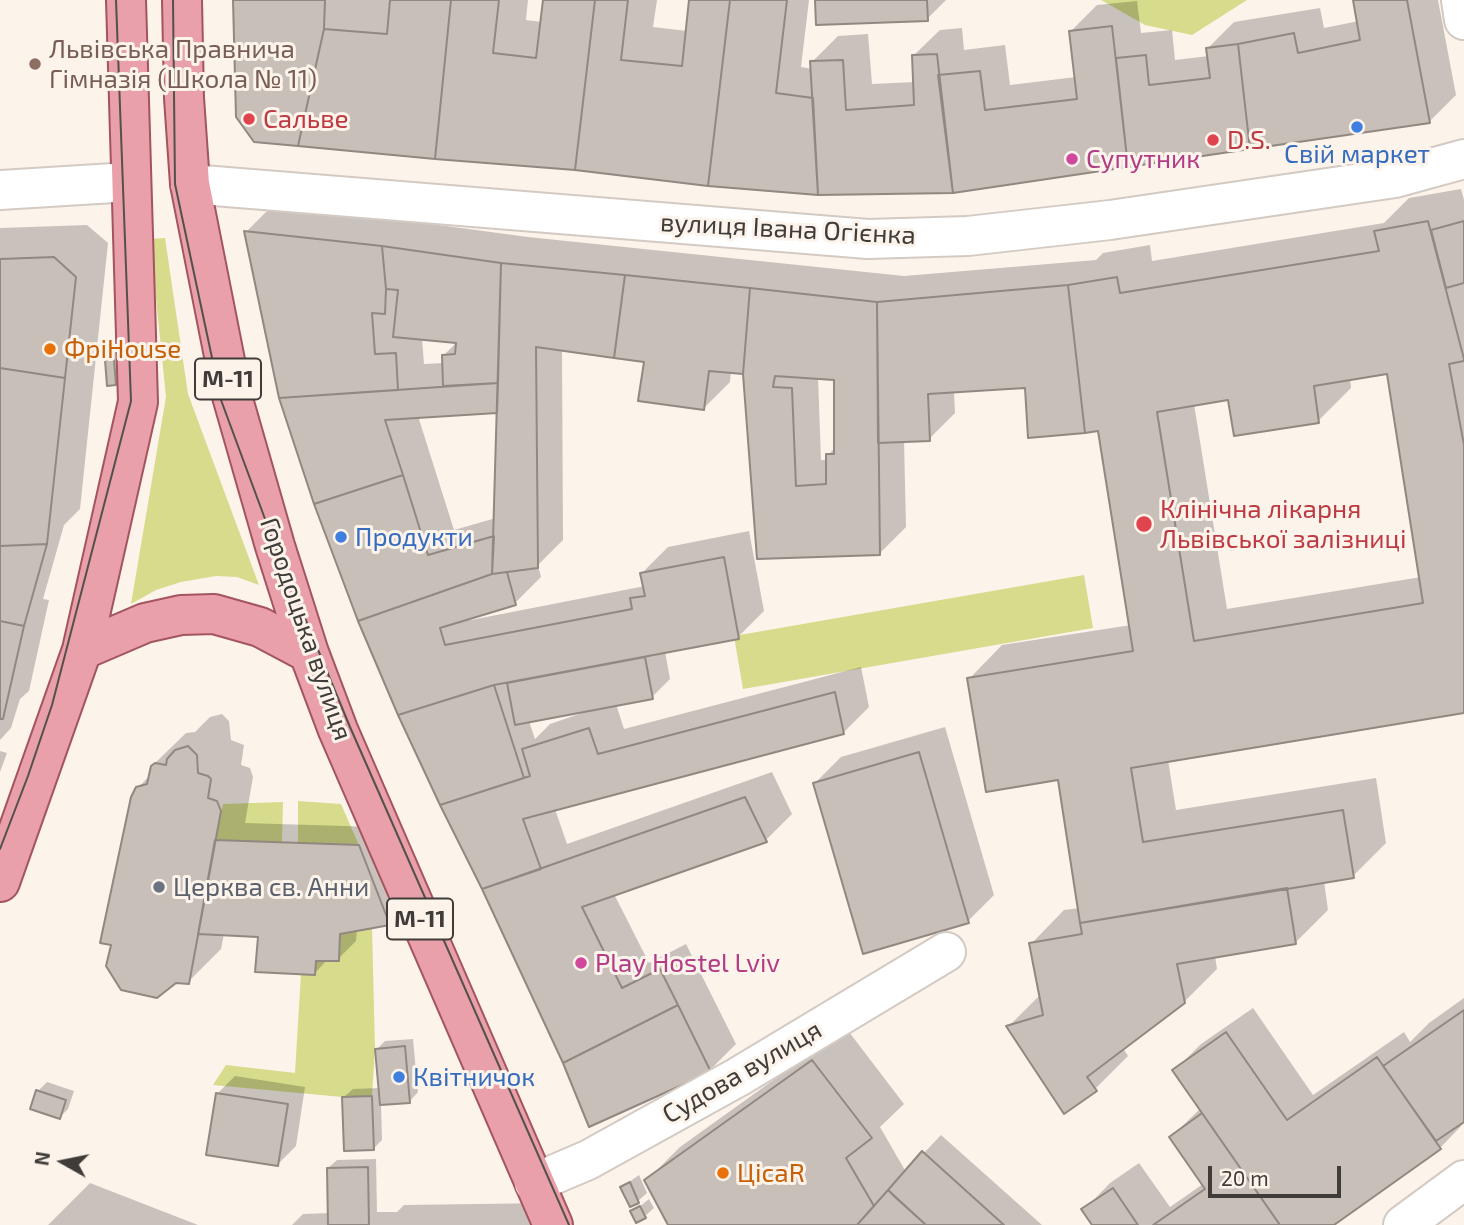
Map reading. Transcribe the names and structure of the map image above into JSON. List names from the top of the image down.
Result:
{
  "streets": {
    "main road": ["М-11", "Городоцька вулиця"],
    "street": ["вулиця Івана Огієнка", "Судова вулиця"]
  },
  "crossings": [
    ["вулиця Івана Огієнка", "Городоцька вулиця"],
    ["Городоцька вулиця", "Судова вулиця"]
  ],
  "places": [
    "Львівська Правнича Гімназія (Школа № 11)",
    "Сальве",
    "Свій маркет",
    "D.S.",
    "Супутник",
    "ФріHouse",
    "Клінічна лікарня Львівської залізниці",
    "Продукти",
    "Церква св. Анни",
    "Play Hostel Lviv",
    "Квітничок",
    "ЦісаR"
  ],
  "scale_bar": "20 m",
  "north": "left"
}
